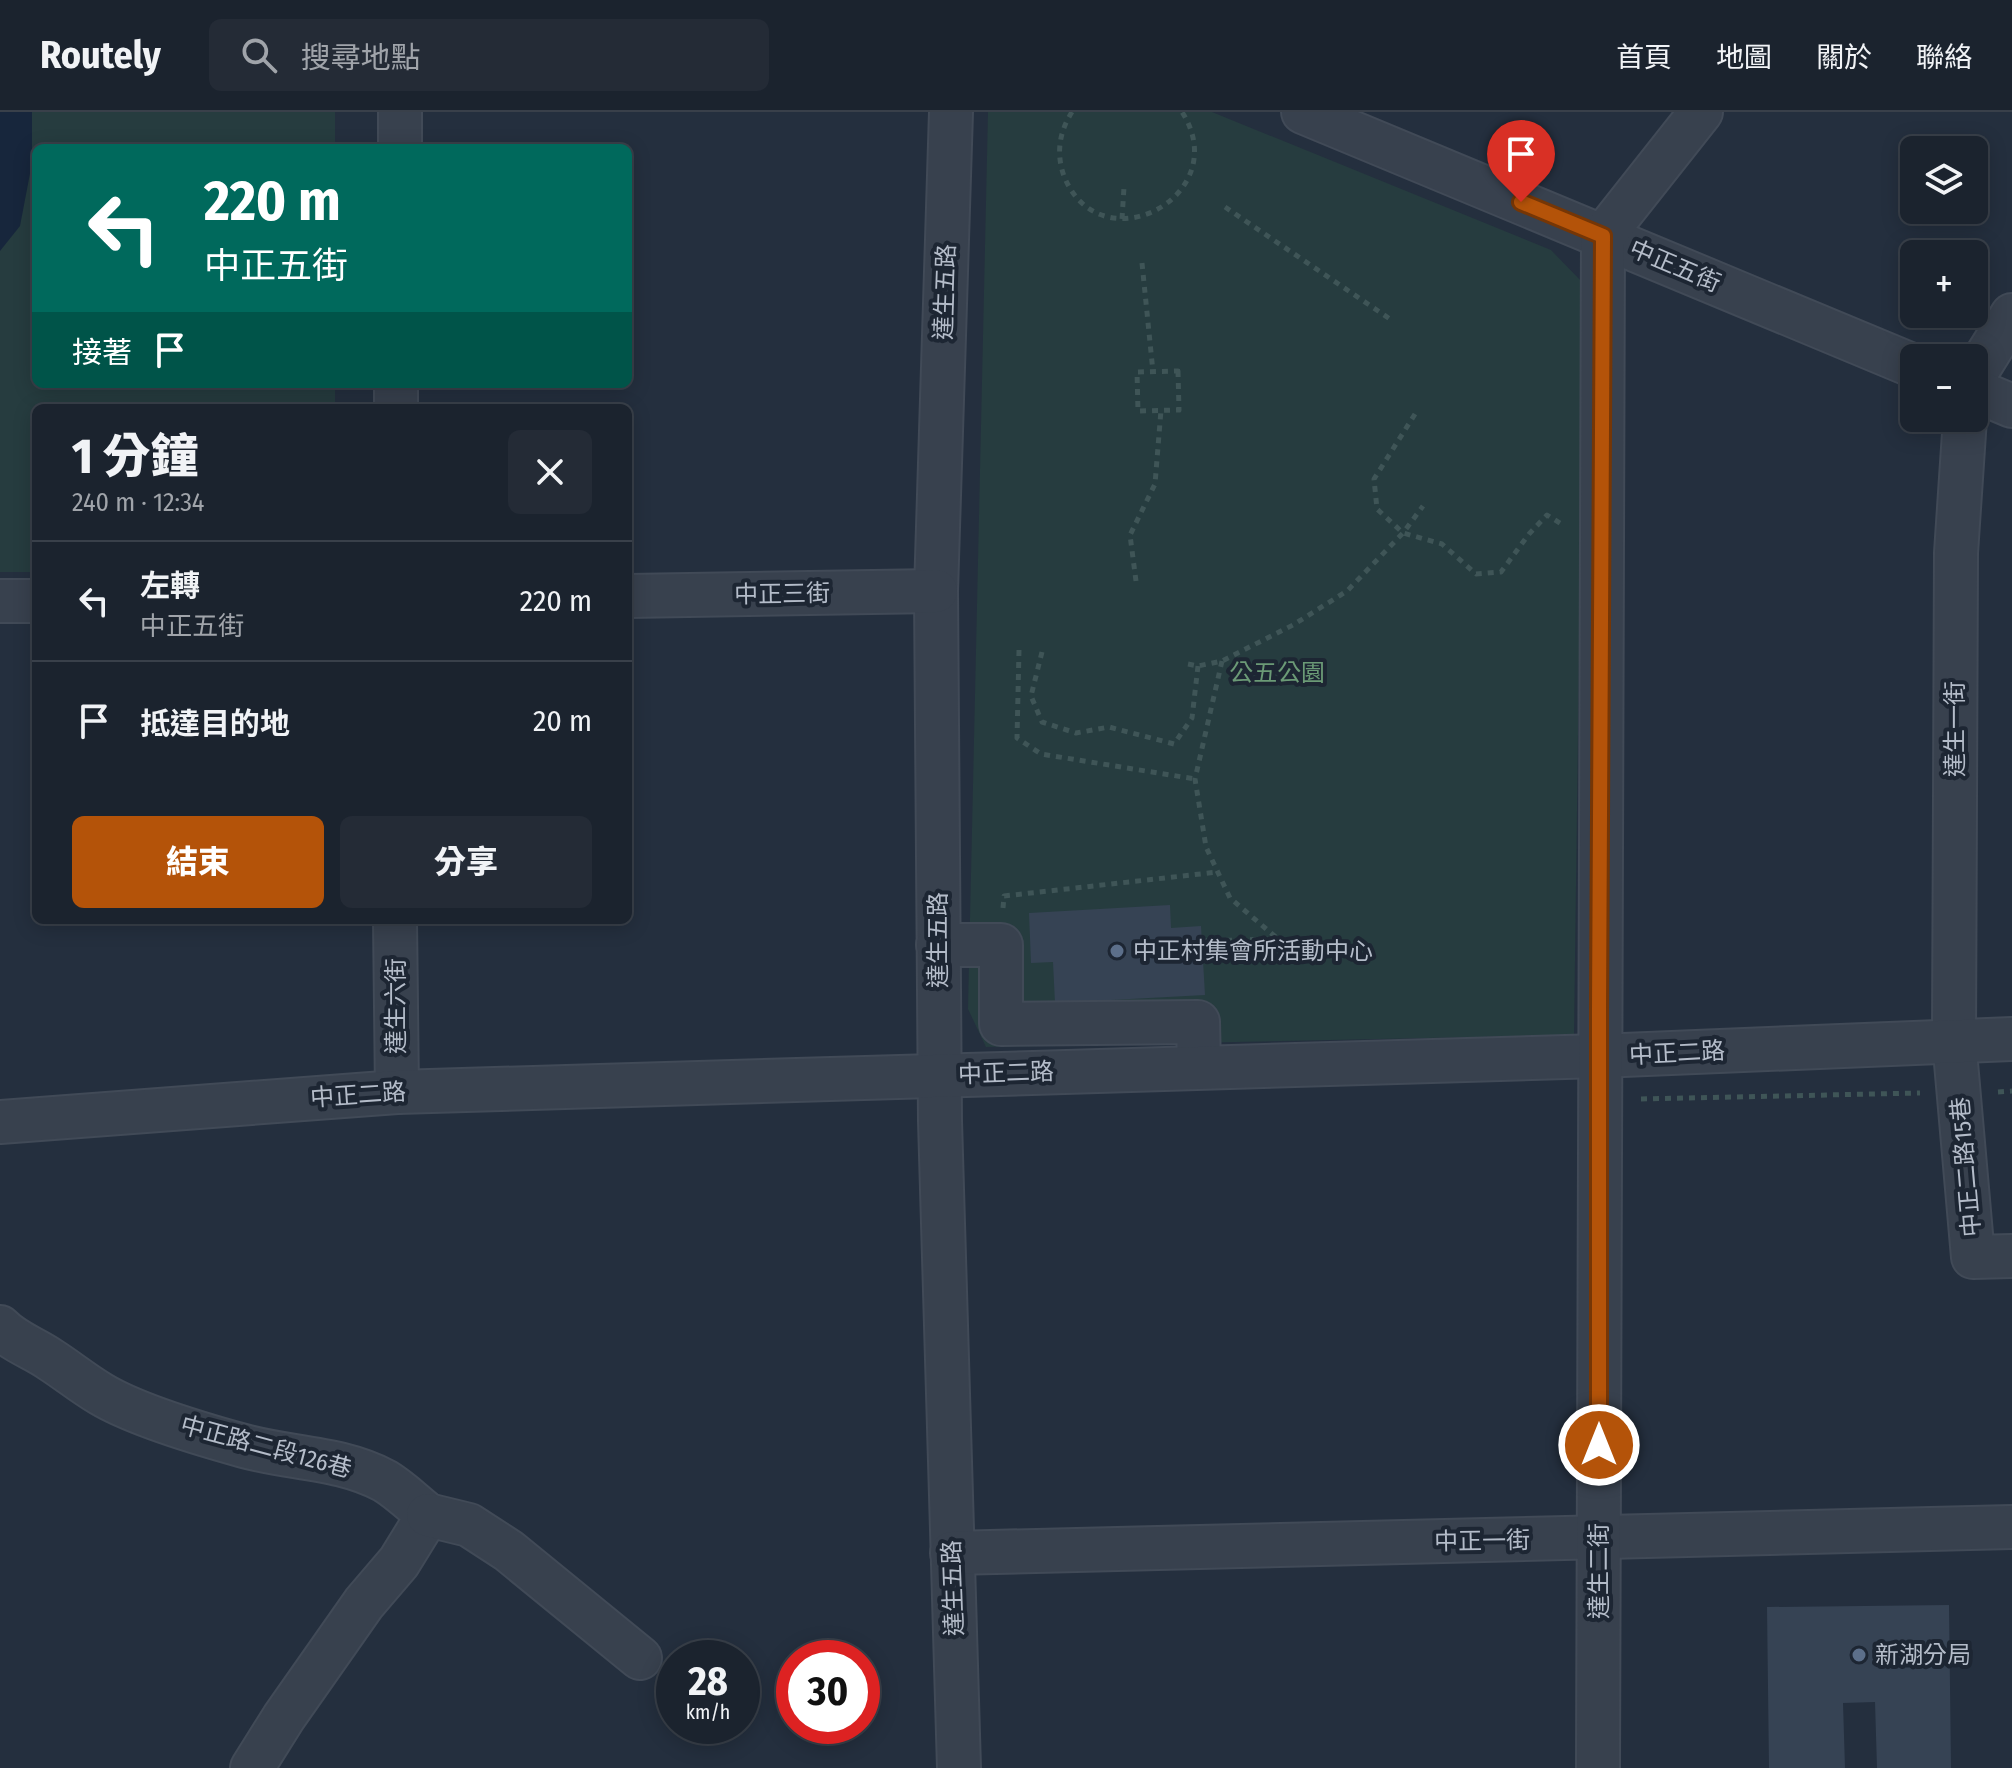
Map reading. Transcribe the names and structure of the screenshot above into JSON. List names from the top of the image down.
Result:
{
  "streets": {
    "street": [
      "中正五街",
      "達生五路",
      "中正三街",
      "達生一街",
      "達生六街",
      "中正二路",
      "中正二路15巷",
      "中正路二段126巷",
      "中正一街",
      "達生二街"
    ]
  },
  "crossings": [
    ["中正五街", "達生二街"],
    ["達生五路", "中正三街"],
    ["達生五路", "中正二路"],
    ["達生五路", "中正一街"],
    ["達生一街", "中正二路"],
    ["達生一街", "中正二路15巷"],
    ["達生六街", "中正二路"],
    ["中正二路", "中正二路15巷"],
    ["中正二路", "達生二街"],
    ["中正一街", "達生二街"]
  ],
  "parks": ["公五公園"],
  "places": ["中正村集會所活動中心", "新湖分局"],
  "page": {
    "header": "Routely",
    "search": "搜尋地點",
    "nav": [
      "首頁",
      "地圖",
      "關於",
      "聯絡"
    ],
    "map_buttons": ["+", "−"],
    "turn": ["220 m", "中正五街"],
    "then": "接著",
    "heading": ["1 分鐘", "240 m · 12:34"],
    "list": [
      {
        "name": "左轉",
        "note": "中正五街",
        "value": "220 m"
      },
      {
        "name": "抵達目的地",
        "value": "20 m"
      }
    ],
    "buttons": ["結束", "分享"],
    "speed": "28 km/h",
    "limit": "30"
  }
}
